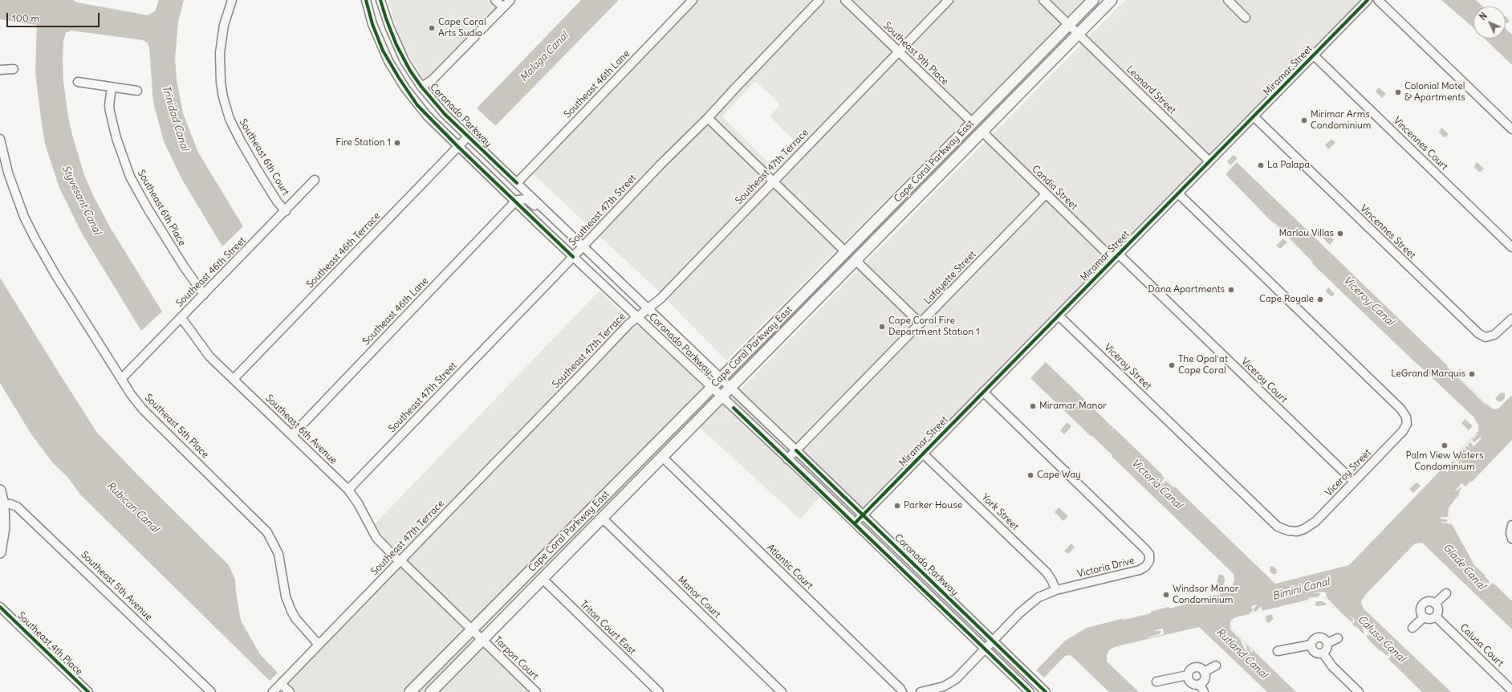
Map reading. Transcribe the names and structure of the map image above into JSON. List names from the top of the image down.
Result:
{
  "streets": {
    "main road": ["Cape Coral Parkway East"],
    "street": [
      "Southeast 9th Place",
      "Miramar Street",
      "Southeast 46th Lane",
      "Leonard Street",
      "Coronado Parkway",
      "Vincennes Court",
      "Southeast 6th Court",
      "Southeast 47th Terrace",
      "Candia Street",
      "Southeast 6th Place",
      "Southeast 47th Street",
      "Vincennes Street",
      "Southeast 46th Terrace",
      "Southeast 46th Street",
      "Lafayette Street",
      "Viceroy Street",
      "Viceroy Court",
      "Southeast 5th Place",
      "Southeast 6th Avenue",
      "York Street",
      "Atlantic Court",
      "Victoria Drive",
      "Southeast 5th Avenue",
      "Manor Court",
      "Triton Court East",
      "Southeast 4th Place",
      "Calusa Court",
      "Tarpon Court"
    ]
  },
  "crossings": [
    ["Southeast 9th Place", "Cape Coral Parkway East"],
    ["Southeast 9th Place", "Southeast 47th Terrace"],
    ["Miramar Street", "Leonard Street"],
    ["Miramar Street", "Coronado Parkway"],
    ["Miramar Street", "Vincennes Court"],
    ["Miramar Street", "Candia Street"],
    ["Miramar Street", "Vincennes Street"],
    ["Miramar Street", "Viceroy Street"],
    ["Miramar Street", "Viceroy Court"],
    ["Miramar Street", "York Street"],
    ["Miramar Street", "Victoria Drive"],
    ["Southeast 46th Lane", "Coronado Parkway"],
    ["Southeast 46th Lane", "Southeast 6th Avenue"],
    ["Leonard Street", "Cape Coral Parkway East"],
    ["Coronado Parkway", "Cape Coral Parkway East"],
    ["Coronado Parkway", "Southeast 47th Terrace"],
    ["Coronado Parkway", "Southeast 47th Street"],
    ["Coronado Parkway", "Southeast 46th Terrace"],
    ["Coronado Parkway", "Lafayette Street"],
    ["Coronado Parkway", "Victoria Drive"],
    ["Southeast 6th Court", "Southeast 46th Street"],
    ["Cape Coral Parkway East", "Candia Street"],
    ["Cape Coral Parkway East", "Southeast 6th Avenue"],
    ["Cape Coral Parkway East", "Atlantic Court"],
    ["Cape Coral Parkway East", "Manor Court"],
    ["Cape Coral Parkway East", "Triton Court East"],
    ["Cape Coral Parkway East", "Tarpon Court"],
    ["Southeast 47th Terrace", "Southeast 5th Place"],
    ["Southeast 47th Terrace", "Southeast 6th Avenue"],
    ["Candia Street", "Lafayette Street"],
    ["Candia Street", "Viceroy Court"],
    ["Southeast 6th Place", "Southeast 46th Street"],
    ["Southeast 47th Street", "Southeast 6th Avenue"],
    ["Southeast 46th Terrace", "Southeast 6th Avenue"],
    ["Southeast 46th Street", "Southeast 5th Place"],
    ["Southeast 46th Street", "Southeast 6th Avenue"],
    ["Viceroy Street", "Viceroy Court"],
    ["Southeast 6th Avenue", "Tarpon Court"],
    ["York Street", "Victoria Drive"]
  ],
  "water": [
    "Malaga Canal",
    "Trinidad Canal",
    "Styvesant Canal",
    "Viceroy Canal",
    "Victoria Canal",
    "Rubican Canal",
    "Glade Canal",
    "Bimini Canal",
    "Calusa Canal",
    "Rutland Canal"
  ],
  "places": [
    "Cape Coral Arts Sudio",
    "Colonial Motel & Apartments",
    "Mirimar Arms Condominium",
    "Fire Station 1",
    "La Palapa",
    "Marlou Villas",
    "Dana Apartments",
    "Cape Royale",
    "Cape Coral Fire Department Station 1",
    "The Opal at Cape Coral",
    "LeGrand Marquis",
    "Miramar Manor",
    "Palm View Waters Condominium",
    "Cape Way",
    "Parker House",
    "Windsor Manor Condominium"
  ],
  "scale_bar": "100 m",
  "north": "top left"
}
